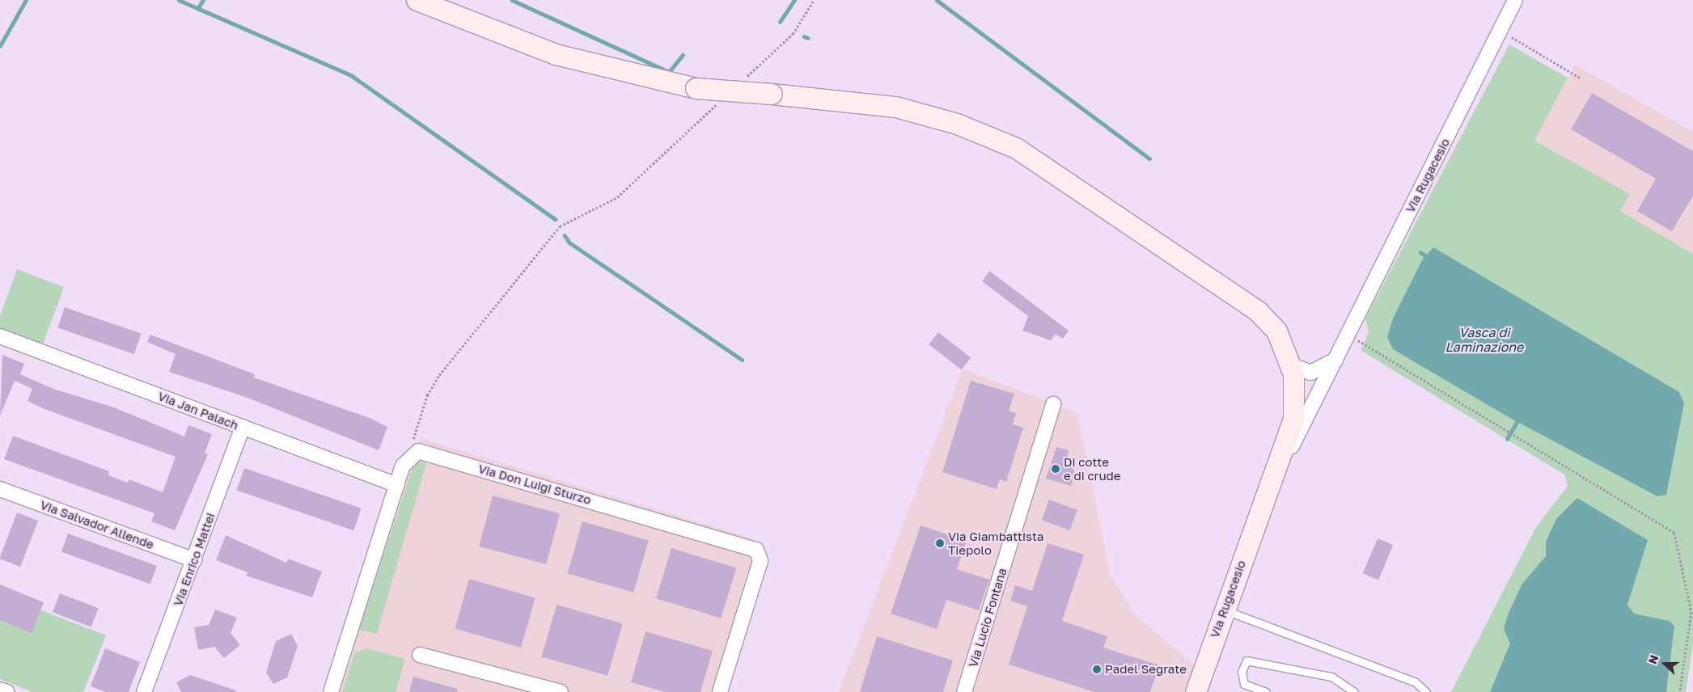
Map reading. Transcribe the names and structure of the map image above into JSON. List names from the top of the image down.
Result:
{
  "streets": {
    "main road": ["Via Rugacesio"],
    "street": [
      "Via Jan Palach",
      "Via Don Luigi Sturzo",
      "Via Salvador Allende",
      "Via Enrico Mattei",
      "Via Lucio Fontana"
    ]
  },
  "crossings": [
    ["Via Jan Palach", "Via Enrico Mattei"],
    ["Via Salvador Allende", "Via Enrico Mattei"]
  ],
  "water": ["Vasca di Laminazione"],
  "places": ["Di cotte e di crude", "Via Giambattista Tiepolo", "Padel Segrate"],
  "north": "left"
}
